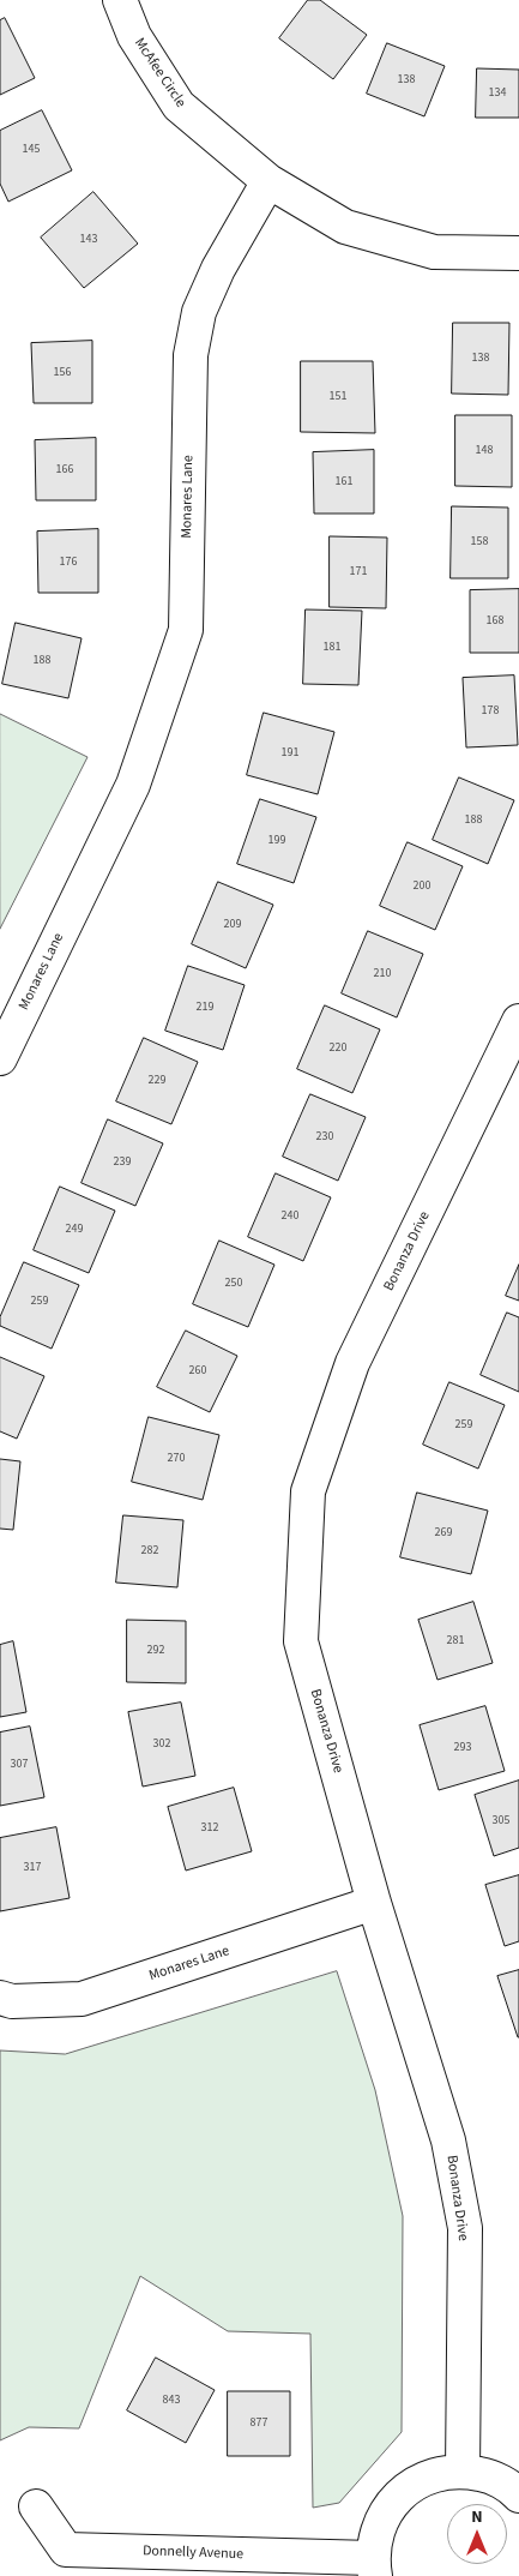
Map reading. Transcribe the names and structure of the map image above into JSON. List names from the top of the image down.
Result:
{
  "streets": {
    "street": [
      "McAfee Circle",
      "Monares Lane",
      "Bonanza Drive",
      "Donnelly Avenue"
    ]
  },
  "crossings": [
    ["McAfee Circle", "Monares Lane"],
    ["Monares Lane", "Bonanza Drive"]
  ],
  "house_numbers": [
    "138",
    "134",
    "145",
    "143",
    "138",
    "156",
    "151",
    "148",
    "166",
    "161",
    "158",
    "176",
    "171",
    "168",
    "181",
    "188",
    "178",
    "191",
    "188",
    "199",
    "200",
    "209",
    "210",
    "219",
    "220",
    "229",
    "230",
    "239",
    "240",
    "249",
    "250",
    "259",
    "260",
    "259",
    "270",
    "269",
    "282",
    "281",
    "292",
    "302",
    "293",
    "307",
    "305",
    "312",
    "317",
    "843",
    "877"
  ],
  "north": "top"
}
